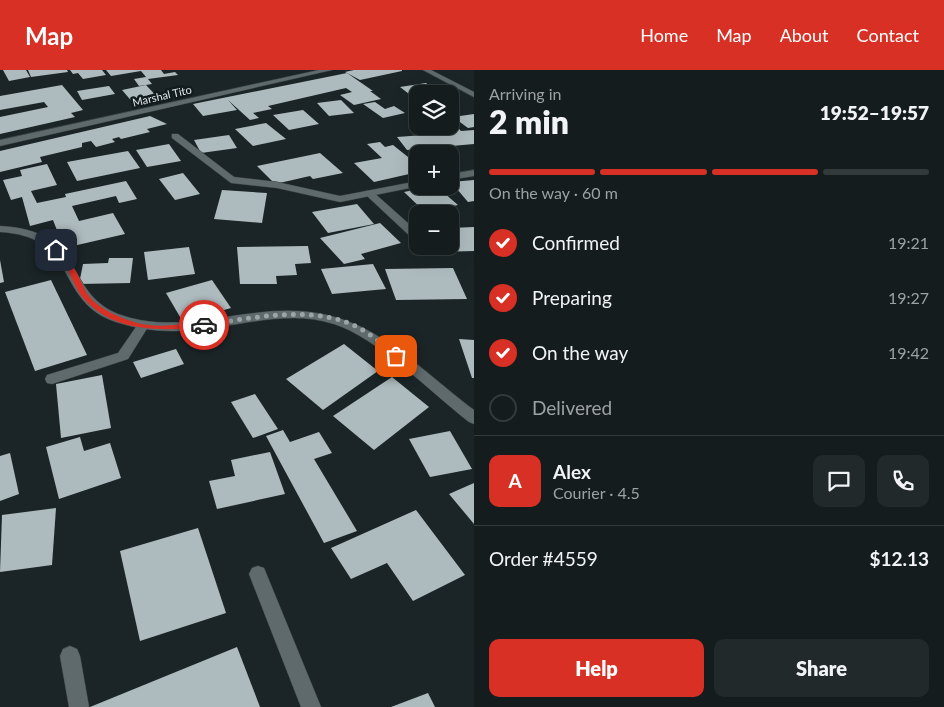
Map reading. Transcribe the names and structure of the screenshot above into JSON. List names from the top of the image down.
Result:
{
  "streets": {
    "street": ["Marshal Tito"]
  },
  "page": {
    "header": "Map",
    "nav": [
      "Home",
      "Map",
      "About",
      "Contact"
    ],
    "heading": ["2 min", "Arriving in", "19:52–19:57"],
    "panel": [
      "Alex",
      "Courier · 4.5",
      "Order #4559",
      "$12.13"
    ],
    "map_buttons": ["+", "−"],
    "bar": "On the way · 60 m",
    "list": [
      ["Confirmed", "19:21"],
      ["Preparing", "19:27"],
      ["On the way", "19:42"],
      "Delivered"
    ],
    "round": "A",
    "buttons": ["Help", "Share"]
  }
}
